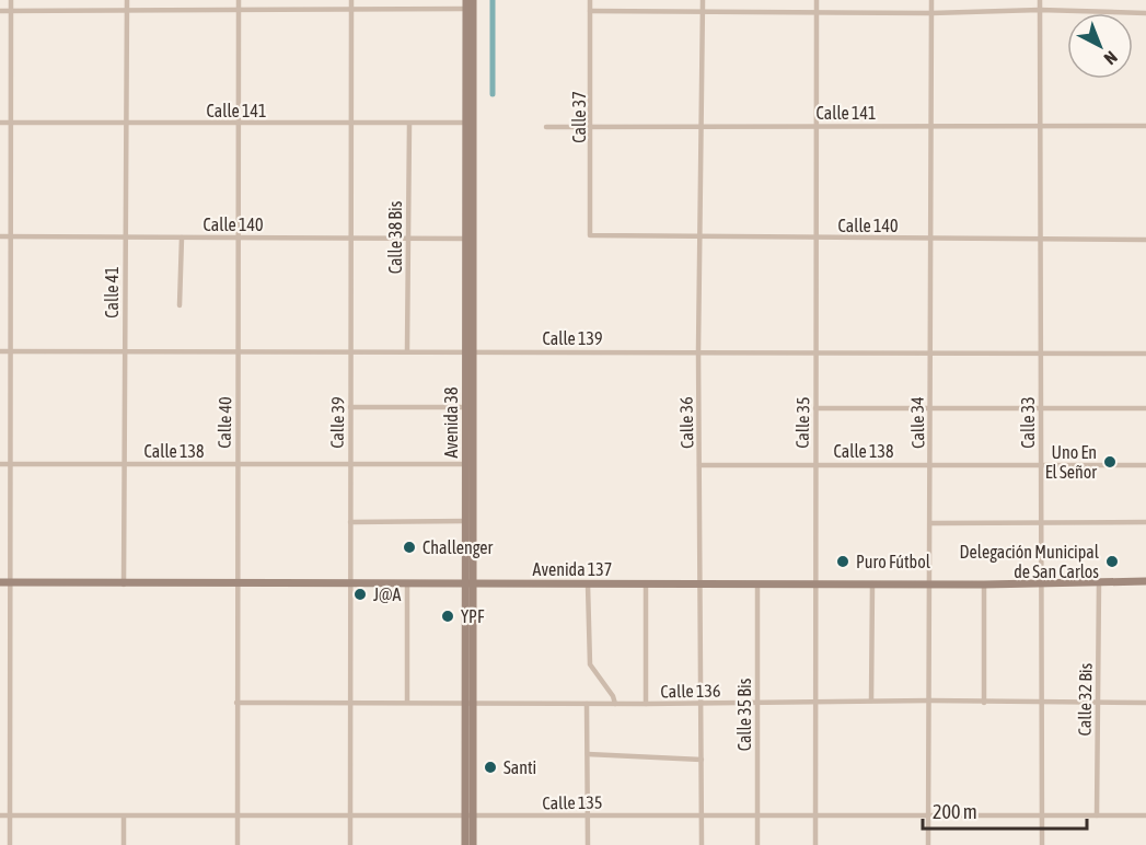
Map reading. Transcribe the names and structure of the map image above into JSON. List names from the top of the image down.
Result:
{
  "streets": {
    "main road": ["Avenida 38", "Avenida 137"],
    "street": [
      "Calle 141",
      "Calle 37",
      "Calle 140",
      "Calle 38 Bis",
      "Calle 41",
      "Calle 139",
      "Calle 40",
      "Calle 39",
      "Calle 36",
      "Calle 35",
      "Calle 34",
      "Calle 33",
      "Calle 138",
      "Calle 136",
      "Calle 32 Bis",
      "Calle 35 Bis",
      "Calle 135"
    ]
  },
  "crossings": [
    ["Calle 141", "Calle 37"],
    ["Calle 141", "Calle 38 Bis"],
    ["Calle 141", "Calle 41"],
    ["Calle 141", "Calle 40"],
    ["Calle 141", "Calle 39"],
    ["Calle 141", "Avenida 38"],
    ["Calle 141", "Calle 36"],
    ["Calle 141", "Calle 35"],
    ["Calle 141", "Calle 34"],
    ["Calle 141", "Calle 33"],
    ["Calle 37", "Calle 140"],
    ["Calle 140", "Calle 38 Bis"],
    ["Calle 140", "Calle 41"],
    ["Calle 140", "Calle 40"],
    ["Calle 140", "Calle 39"],
    ["Calle 140", "Avenida 38"],
    ["Calle 140", "Calle 36"],
    ["Calle 140", "Calle 35"],
    ["Calle 140", "Calle 34"],
    ["Calle 140", "Calle 33"],
    ["Calle 38 Bis", "Calle 139"],
    ["Calle 41", "Calle 139"],
    ["Calle 41", "Calle 138"],
    ["Calle 41", "Avenida 137"],
    ["Calle 139", "Calle 40"],
    ["Calle 139", "Calle 39"],
    ["Calle 139", "Avenida 38"],
    ["Calle 139", "Calle 36"],
    ["Calle 139", "Calle 35"],
    ["Calle 139", "Calle 34"],
    ["Calle 139", "Calle 33"],
    ["Calle 40", "Calle 138"],
    ["Calle 40", "Avenida 137"],
    ["Calle 40", "Calle 136"],
    ["Calle 40", "Calle 135"],
    ["Calle 39", "Calle 138"],
    ["Calle 39", "Avenida 137"],
    ["Calle 39", "Calle 136"],
    ["Calle 39", "Calle 135"],
    ["Avenida 38", "Calle 138"],
    ["Avenida 38", "Avenida 137"],
    ["Avenida 38", "Calle 136"],
    ["Avenida 38", "Calle 135"],
    ["Calle 36", "Calle 138"],
    ["Calle 36", "Avenida 137"],
    ["Calle 36", "Calle 136"],
    ["Calle 36", "Calle 135"],
    ["Calle 35", "Calle 138"],
    ["Calle 35", "Avenida 137"],
    ["Calle 35", "Calle 136"],
    ["Calle 35", "Calle 135"],
    ["Calle 34", "Calle 138"],
    ["Calle 34", "Avenida 137"],
    ["Calle 34", "Calle 136"],
    ["Calle 34", "Calle 135"],
    ["Calle 33", "Calle 138"],
    ["Calle 33", "Avenida 137"],
    ["Calle 33", "Calle 136"],
    ["Calle 33", "Calle 135"],
    ["Avenida 137", "Calle 32 Bis"],
    ["Avenida 137", "Calle 35 Bis"],
    ["Calle 136", "Calle 32 Bis"],
    ["Calle 136", "Calle 35 Bis"],
    ["Calle 32 Bis", "Calle 135"],
    ["Calle 35 Bis", "Calle 135"]
  ],
  "places": [
    "Uno En El Señor",
    "Challenger",
    "Puro Fútbol",
    "Delegación Municipal de San Carlos",
    "J@A",
    "YPF",
    "Santi"
  ],
  "scale_bar": "200 m",
  "north": "bottom right"
}
